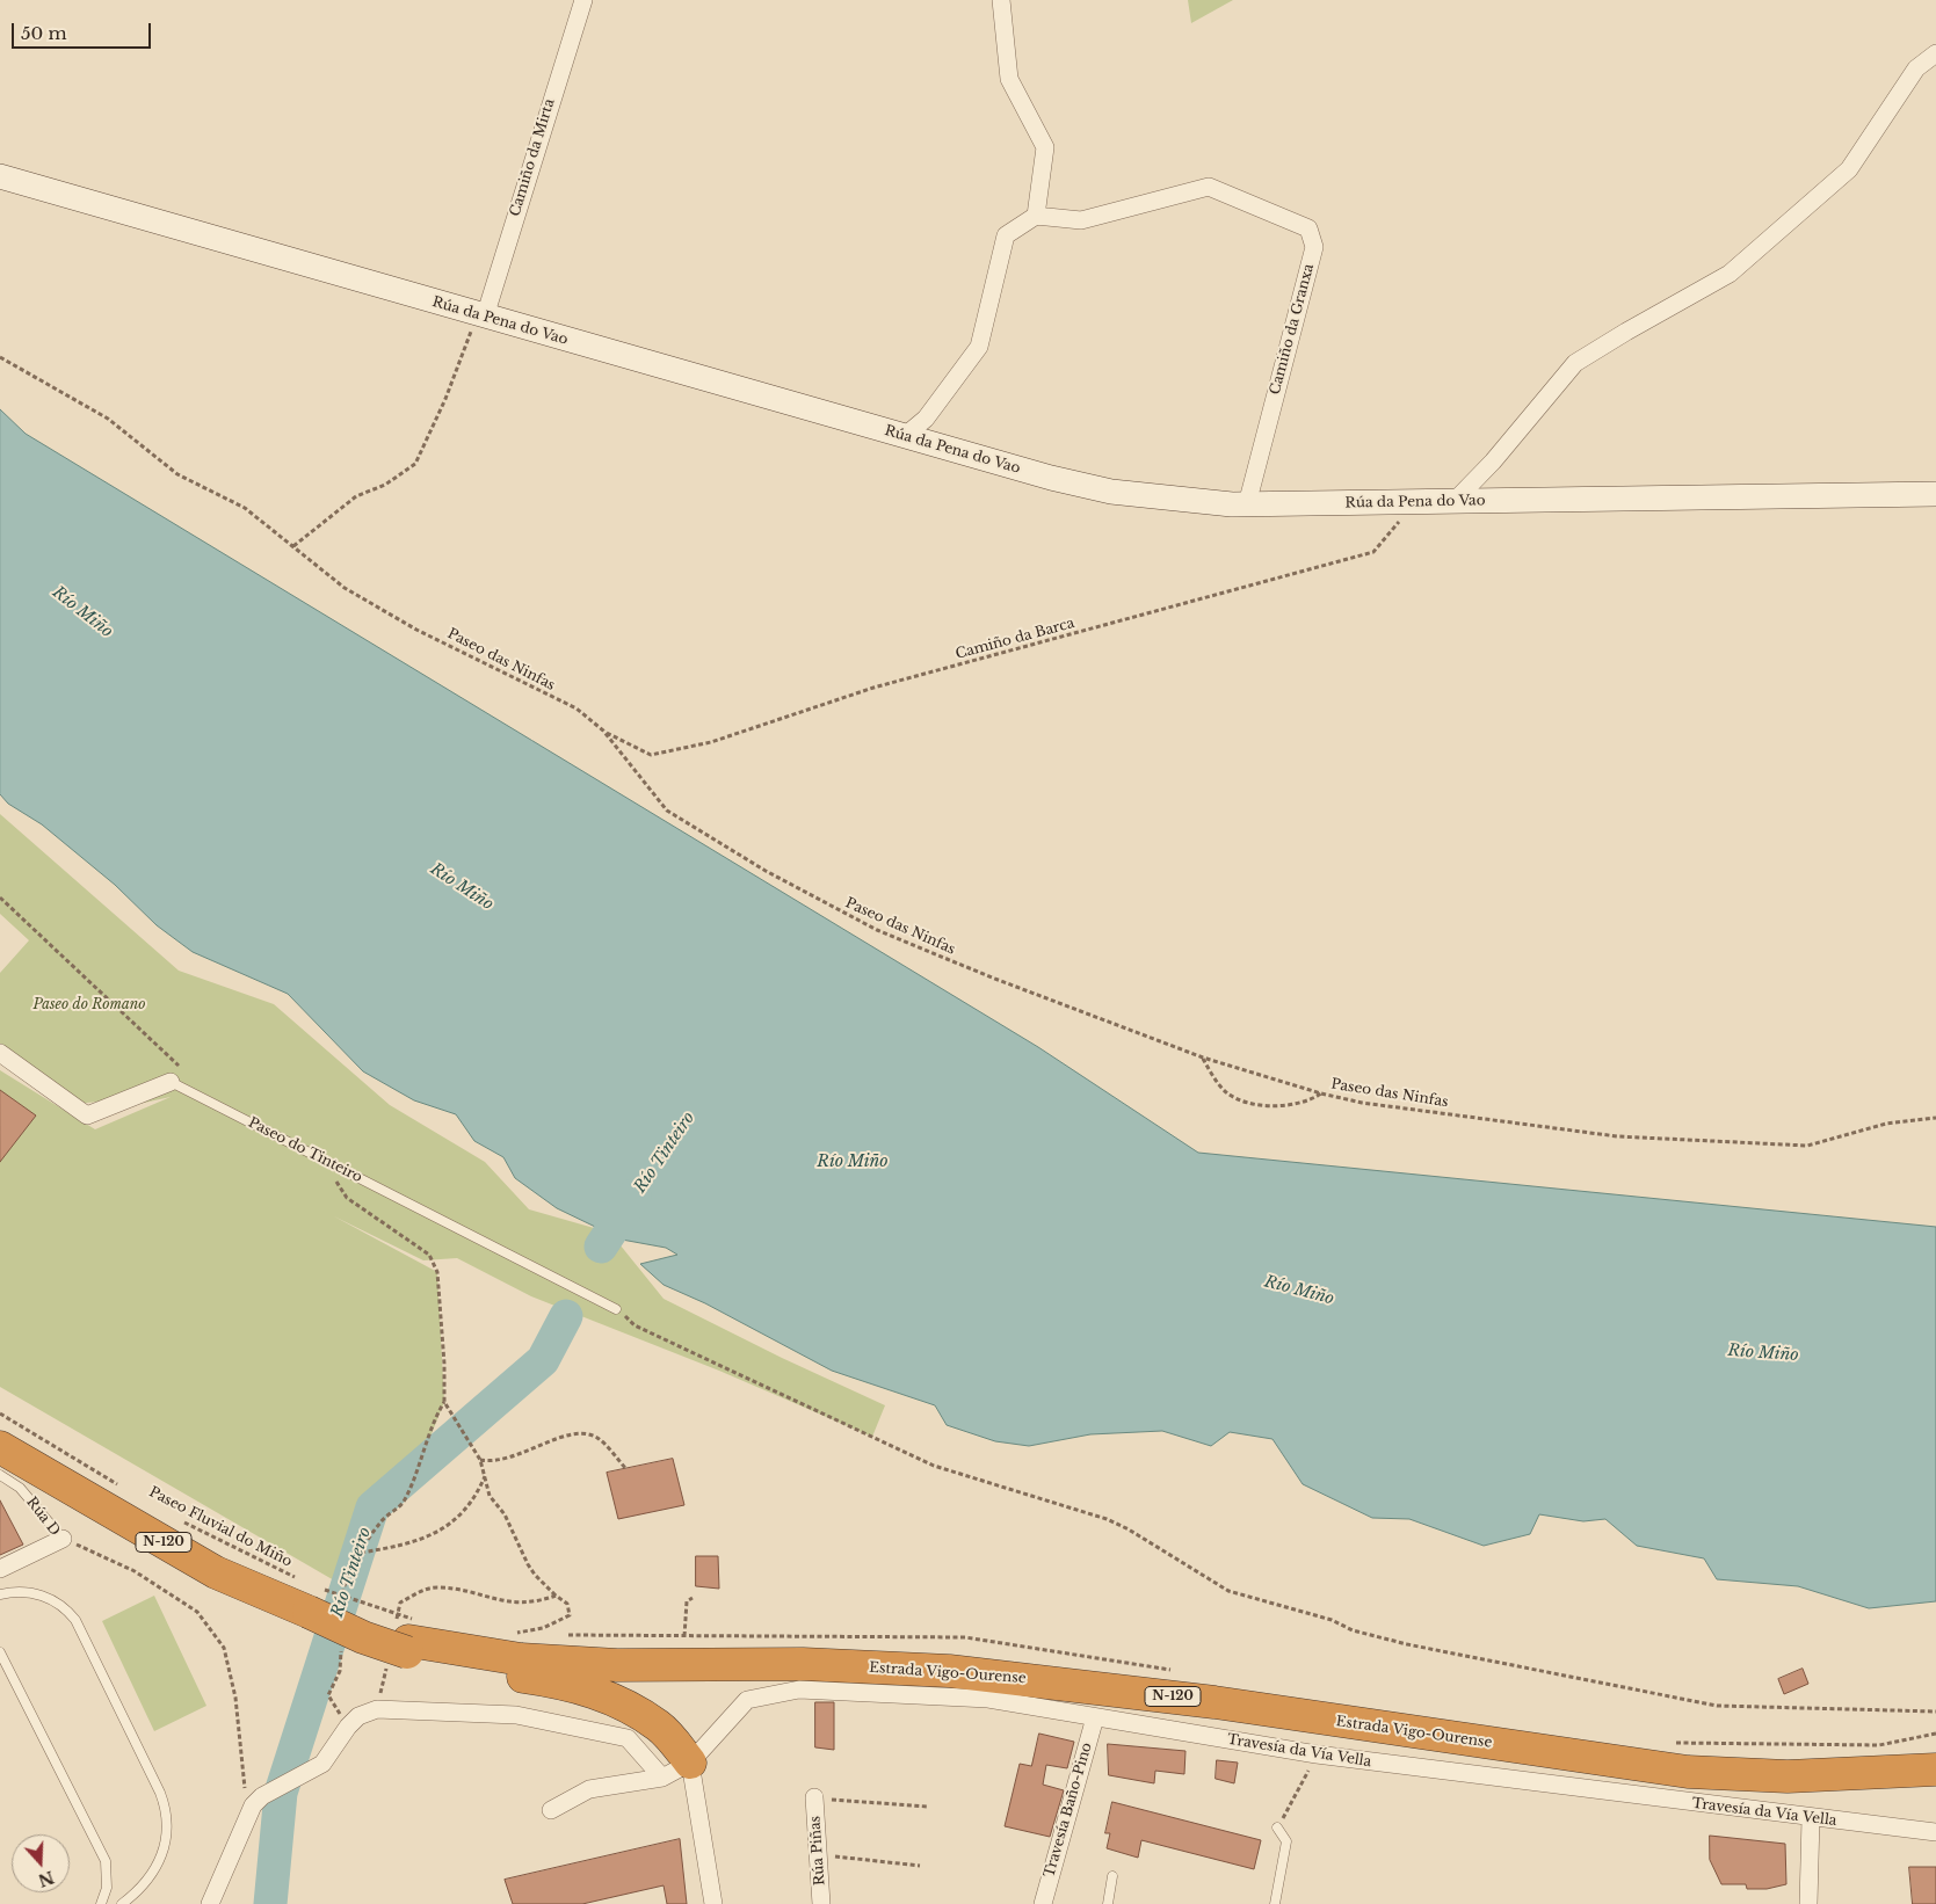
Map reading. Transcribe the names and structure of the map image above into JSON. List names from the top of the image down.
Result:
{
  "streets": {
    "highway": ["N-120", "Estrada Vigo-Ourense"],
    "main road": ["Rúa da Pena do Vao"],
    "street": [
      "Camiño da Mirta",
      "Camiño da Granxa",
      "Rúa D",
      "Travesía da Vía Vella",
      "Travesía Baño-Pino",
      "Rúa Piñas"
    ],
    "lane": ["Paseo do Tinteiro"],
    "path": ["Camiño da Barca", "Paseo das Ninfas", "Paseo Fluvial do Miño"]
  },
  "crossings": [
    ["Camiño da Mirta", "Rúa da Pena do Vao"],
    ["Rúa da Pena do Vao", "Camiño da Granxa"],
    ["Rúa da Pena do Vao", "Camiño da Barca"],
    ["Camiño da Barca", "Paseo das Ninfas"],
    ["Rúa D", "Estrada Vigo-Ourense"],
    ["Travesía da Vía Vella", "Travesía Baño-Pino"]
  ],
  "water": ["Río Miño", "Río Tinteiro"],
  "parks": ["Paseo do Romano"],
  "scale_bar": "50 m",
  "north": "bottom"
}
